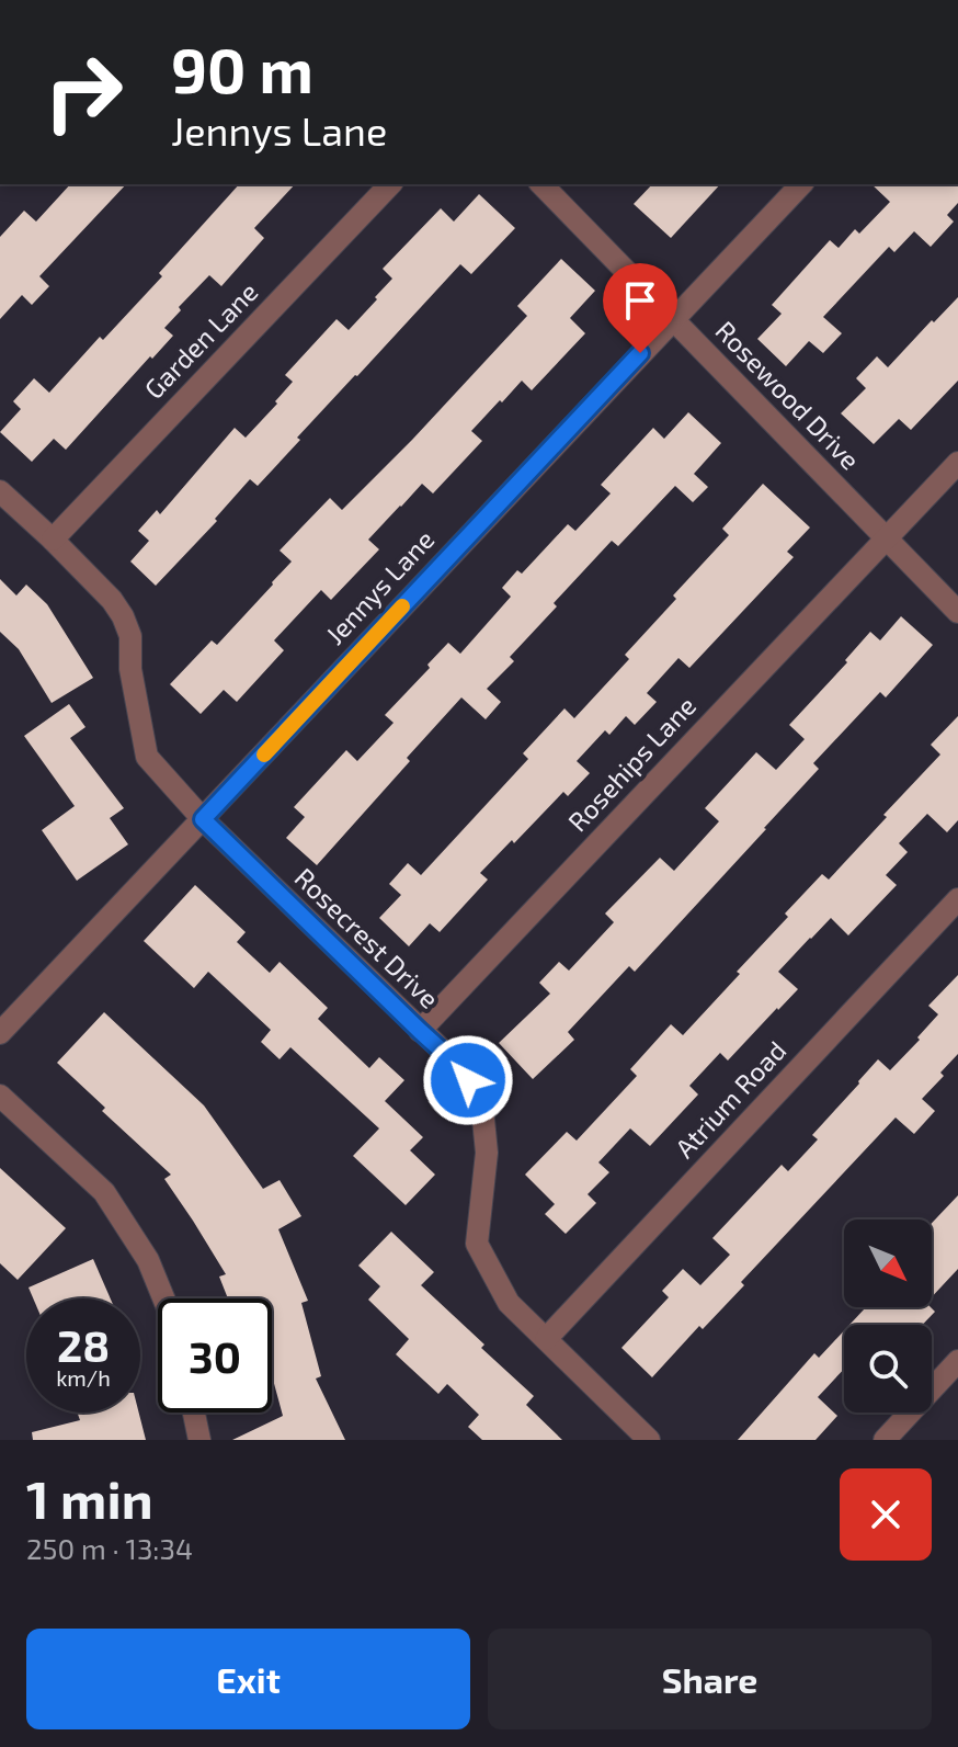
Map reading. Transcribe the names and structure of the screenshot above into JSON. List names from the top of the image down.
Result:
{
  "streets": {
    "street": [
      "Garden Lane",
      "Rosewood Drive",
      "Jennys Lane",
      "Rosehips Lane",
      "Rosecrest Drive",
      "Atrium Road"
    ]
  },
  "crossings": [
    ["Garden Lane", "Rosecrest Drive"],
    ["Rosewood Drive", "Jennys Lane"],
    ["Rosewood Drive", "Rosehips Lane"],
    ["Jennys Lane", "Rosecrest Drive"],
    ["Rosehips Lane", "Rosecrest Drive"],
    ["Rosecrest Drive", "Atrium Road"]
  ],
  "north": "bottom right",
  "page": {
    "turn": ["90 m", "Jennys Lane"],
    "speed": "28 km/h",
    "limit": "30",
    "heading": ["1 min", "250 m · 13:34"],
    "buttons": ["Exit", "Share"]
  }
}
